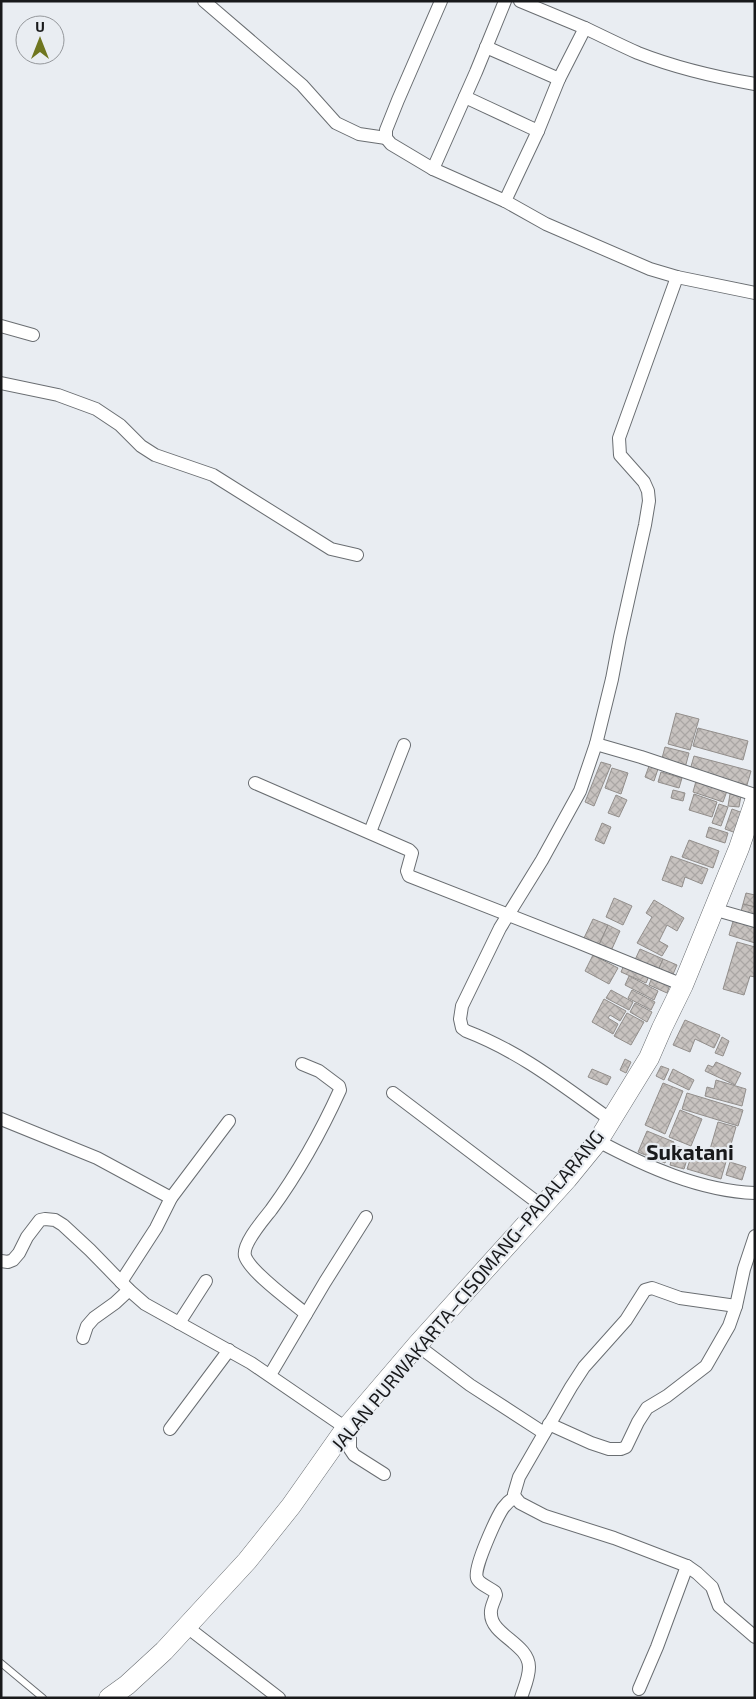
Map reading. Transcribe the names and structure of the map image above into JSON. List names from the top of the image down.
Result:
{
  "streets": {
    "highway": ["JALAN PURWAKARTA–CISOMANG–PADALARANG"]
  },
  "districts": ["Sukatani"],
  "north": "top"
}
